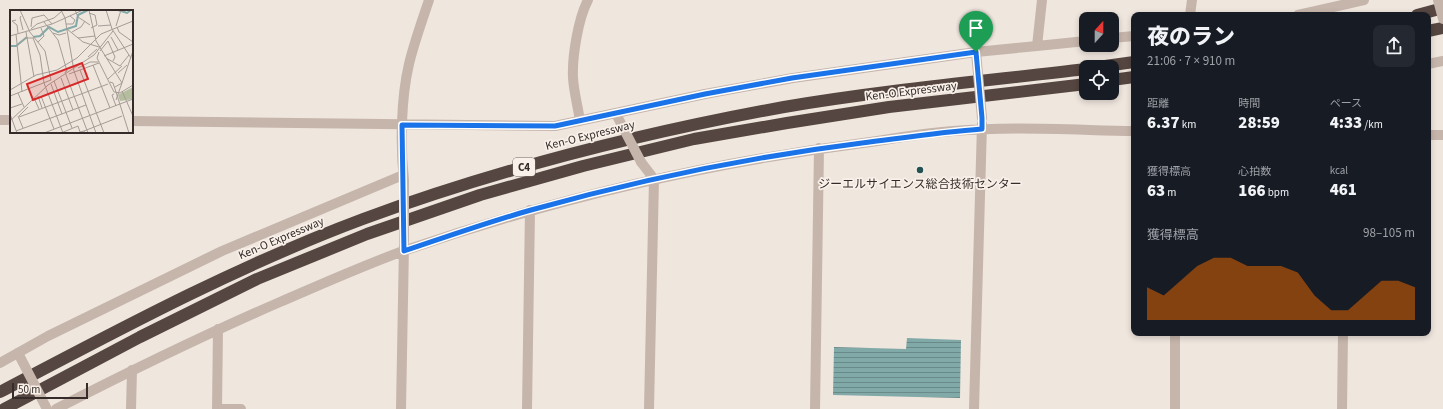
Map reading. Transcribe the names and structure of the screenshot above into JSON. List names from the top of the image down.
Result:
{
  "streets": {
    "highway": ["Ken-O Expressway", "C4"]
  },
  "places": ["ジーエルサイエンス総合技術センター"],
  "scale_bar": "50 m",
  "north": "top",
  "page": {
    "heading": ["夜のラン", "21:06 · 7 × 910 m"],
    "stats": [
      ["距離", "6.37 km"],
      ["時間", "28:59"],
      ["ペース", "4:33 /km"],
      ["獲得標高", "63 m"],
      ["心拍数", "166 bpm"],
      ["kcal", "461"]
    ],
    "chart": ["獲得標高", "98–105 m"],
    "scale": "50 m"
  }
}
